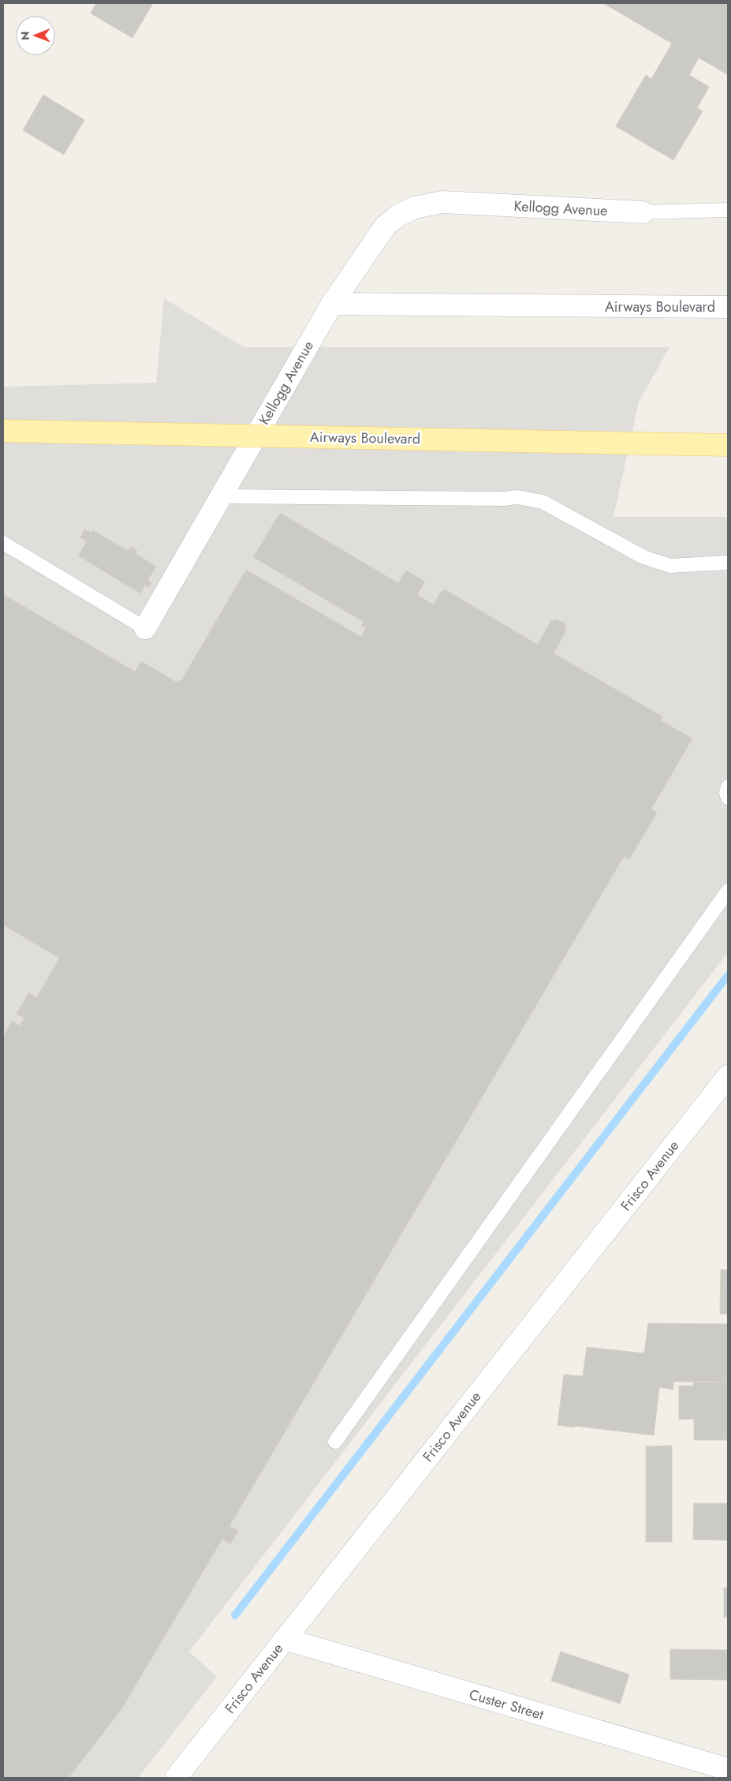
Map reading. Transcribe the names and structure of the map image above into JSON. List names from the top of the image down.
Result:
{
  "streets": {
    "main road": ["Airways Boulevard"],
    "street": ["Kellogg Avenue", "Frisco Avenue", "Custer Street"]
  },
  "crossings": [
    ["Kellogg Avenue", "Airways Boulevard"],
    ["Frisco Avenue", "Custer Street"]
  ],
  "north": "left"
}
